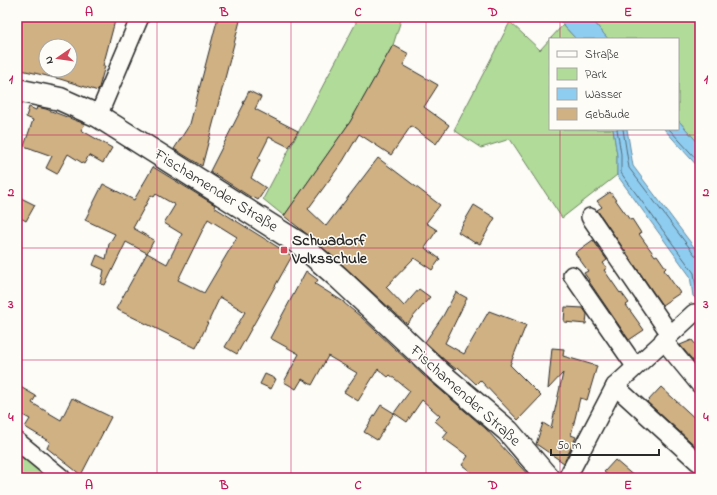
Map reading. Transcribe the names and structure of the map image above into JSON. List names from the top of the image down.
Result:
{
  "streets": {
    "main road": ["Fischamender Straße"]
  },
  "places": {
    "transit": ["Schwadorf Volksschule"]
  },
  "legend": [
    "Straße",
    "Park",
    "Wasser",
    "Gebäude"
  ],
  "scale_bar": "50 m",
  "north": "left",
  "grid": {
    "columns": [
      "A",
      "B",
      "C",
      "D",
      "E"
    ],
    "rows": [
      "1",
      "2",
      "3",
      "4"
    ]
  }
}
